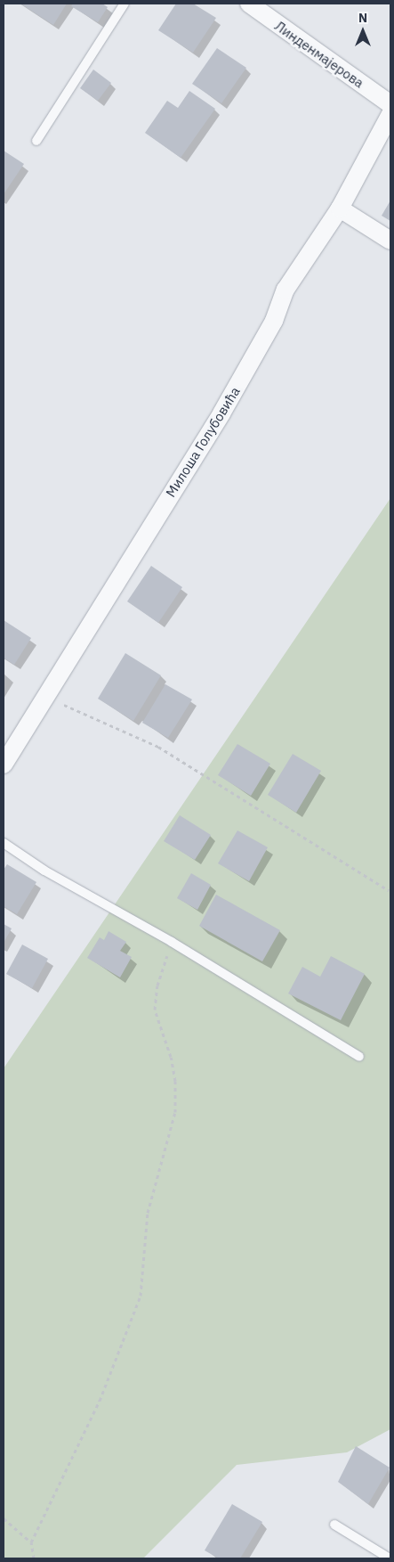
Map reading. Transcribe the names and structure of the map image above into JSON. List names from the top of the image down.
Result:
{
  "streets": {
    "street": ["Линденмајерова", "Милоша Голубовића"]
  },
  "north": "top"
}
